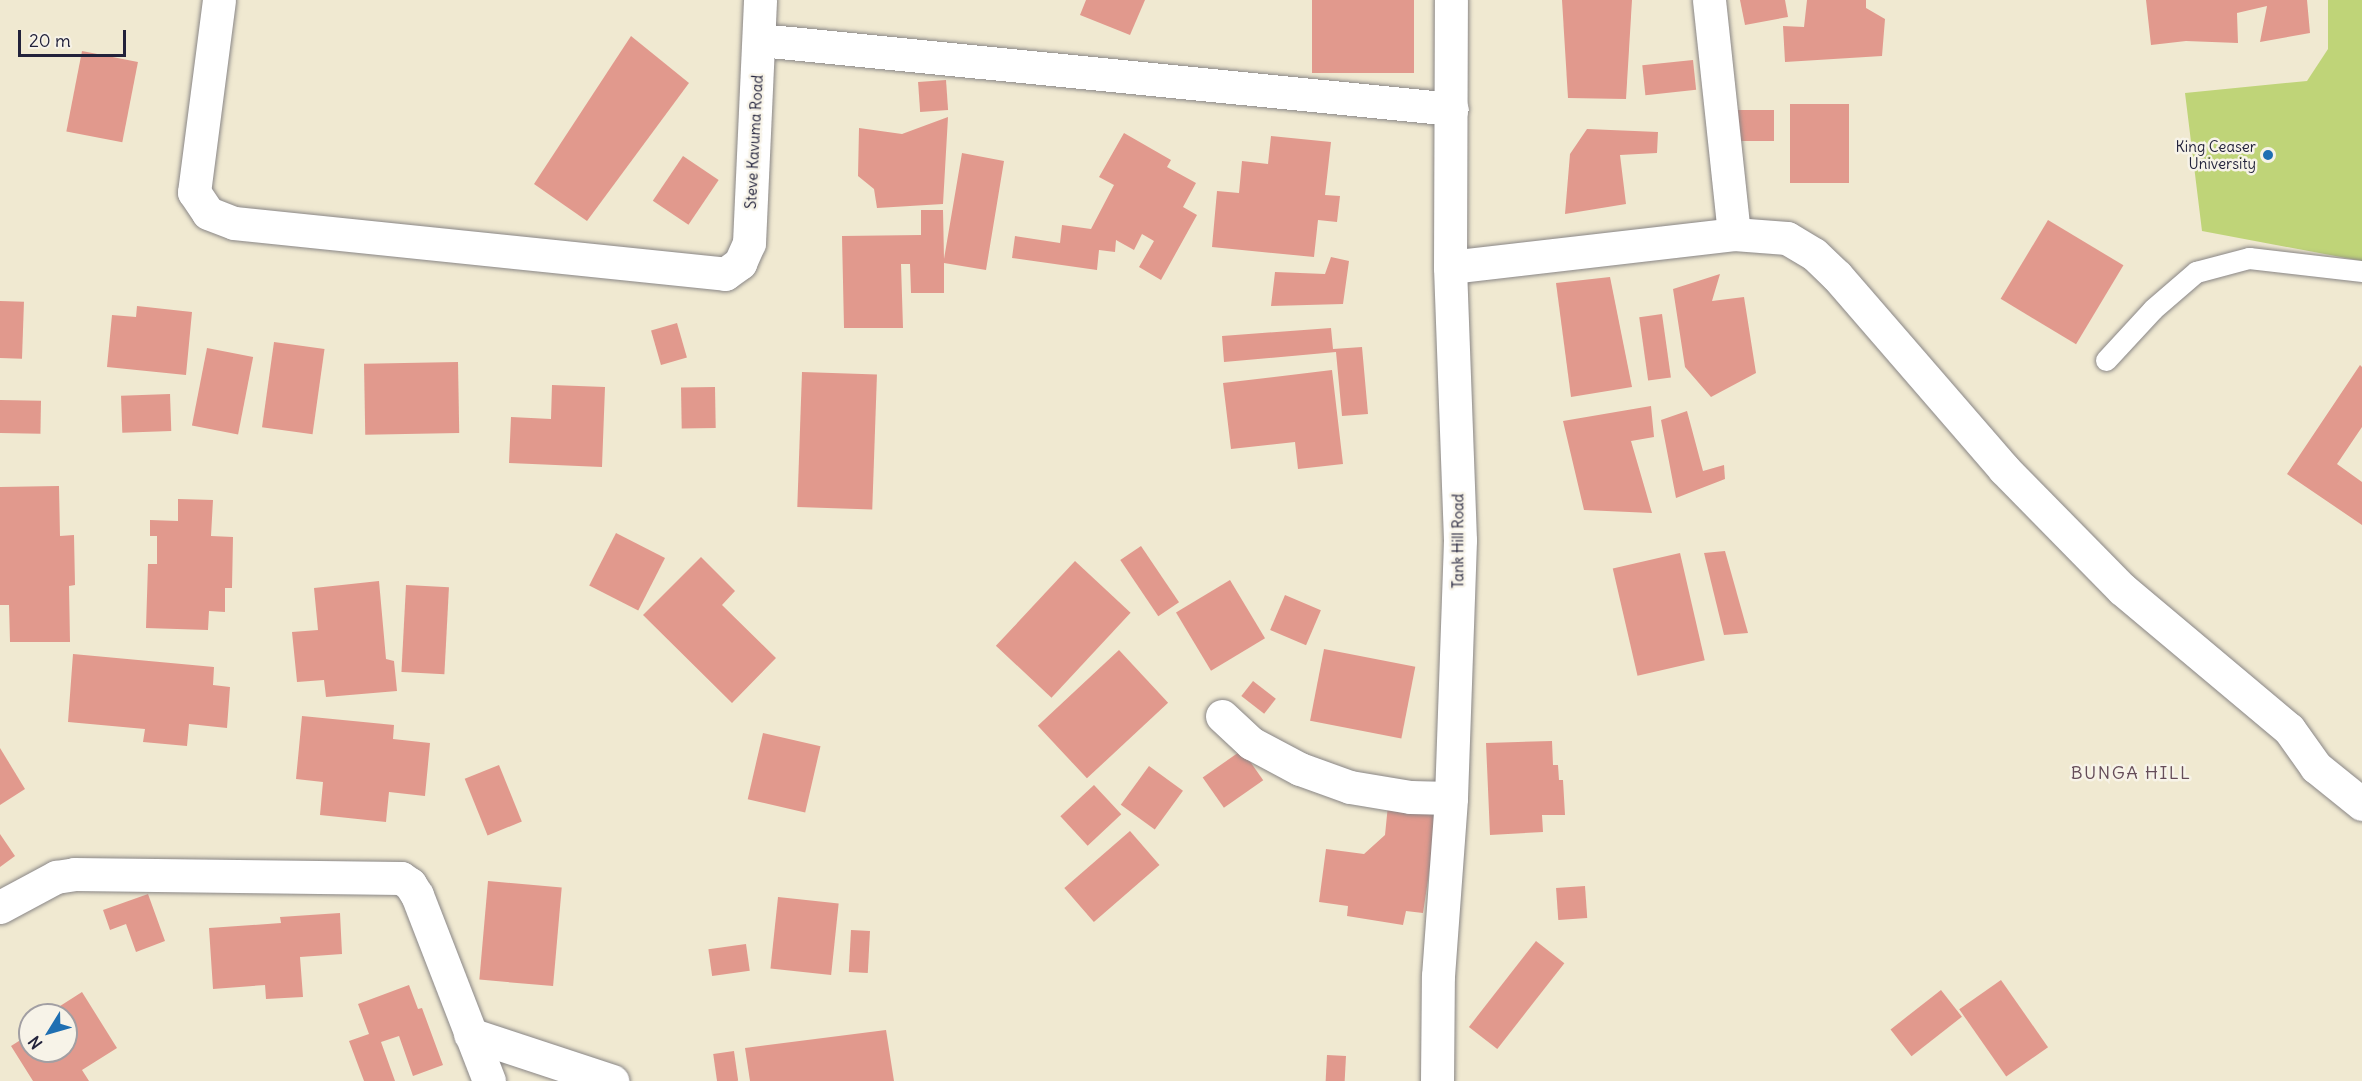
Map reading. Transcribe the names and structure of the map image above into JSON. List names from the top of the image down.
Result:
{
  "streets": {
    "street": ["Steve Kavuma Road", "Tank Hill Road"]
  },
  "districts": ["BUNGA HILL"],
  "places": ["King Ceaser University"],
  "scale_bar": "20 m",
  "north": "bottom left"
}
